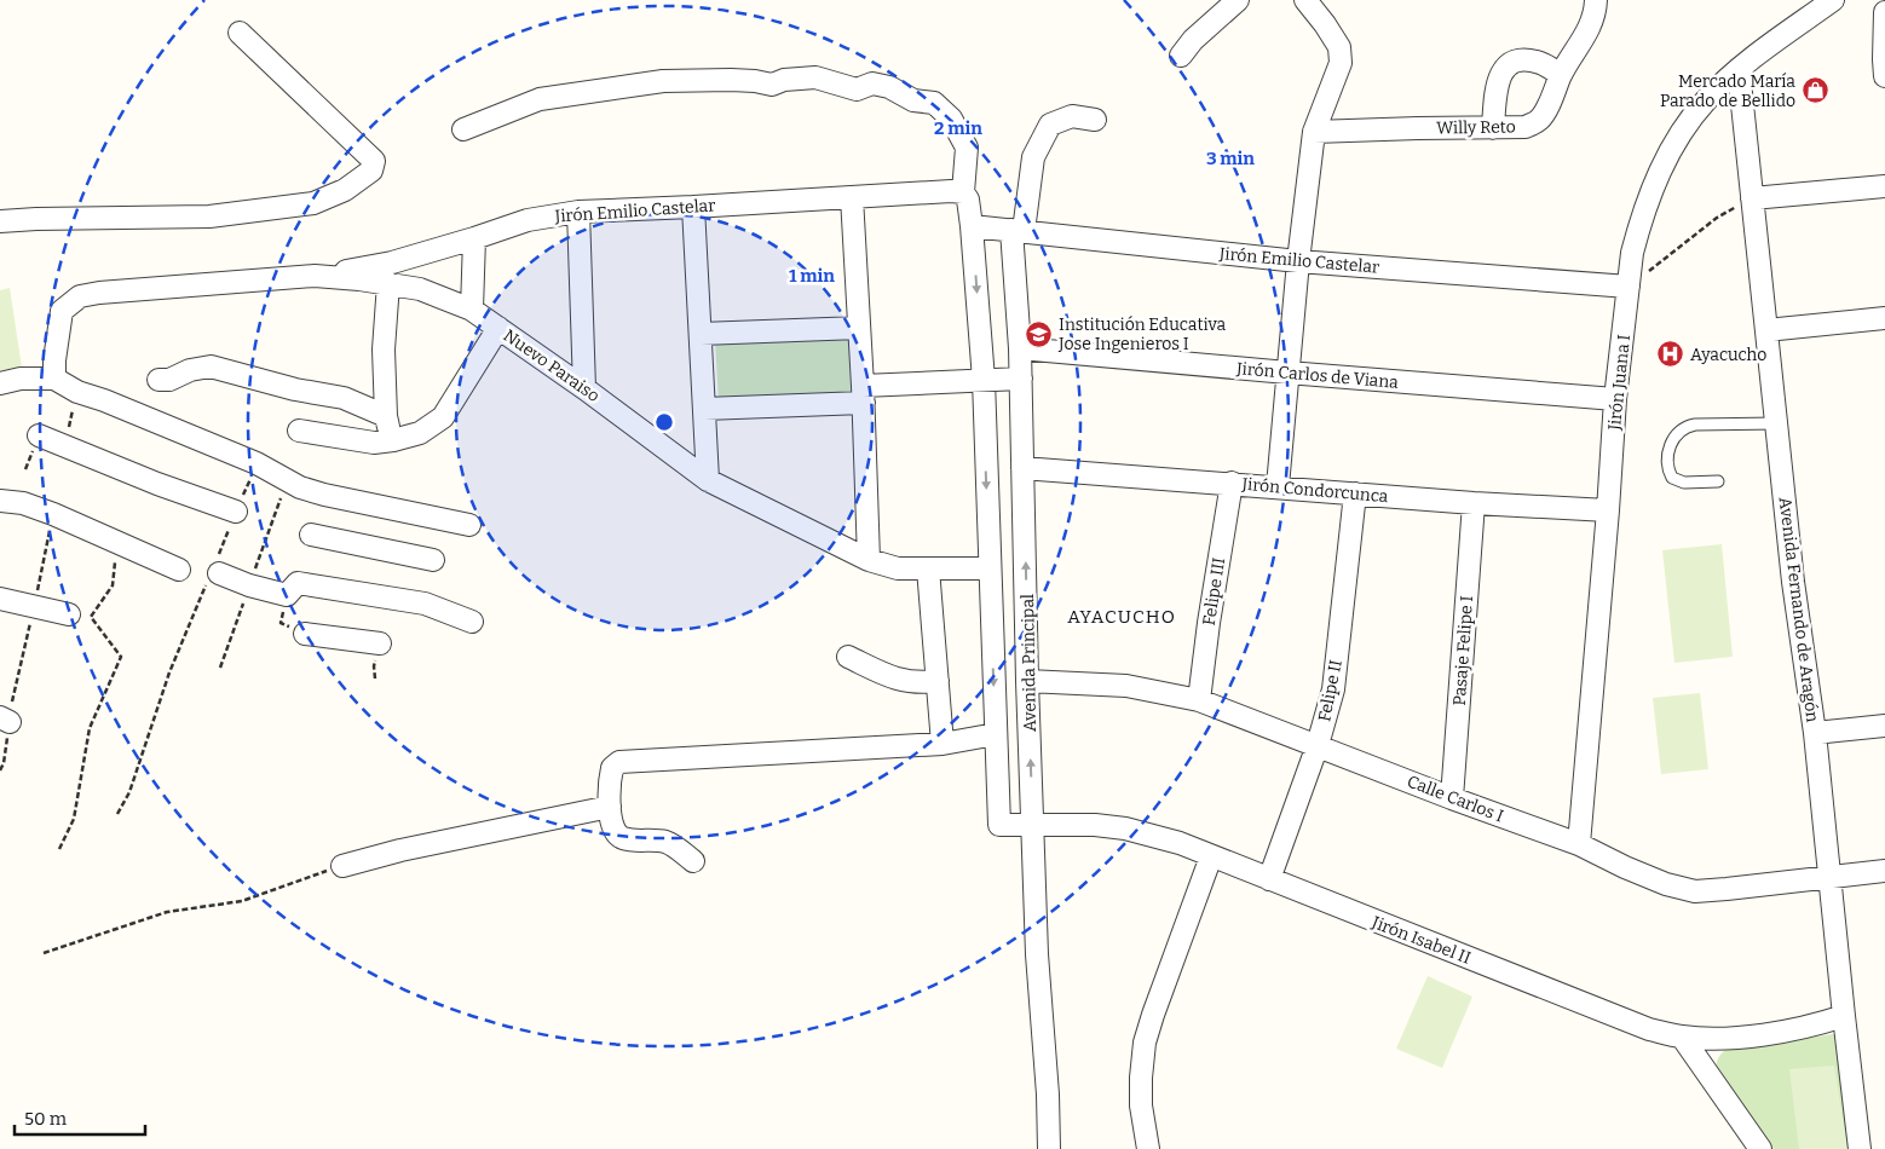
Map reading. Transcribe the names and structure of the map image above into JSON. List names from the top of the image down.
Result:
{
  "streets": {
    "street": [
      "Willy Reto",
      "Jirón Emilio Castelar",
      "Nuevo Paraiso",
      "Jirón Carlos de Viana",
      "Jirón Juana I",
      "Jirón Condorcunca",
      "Felipe III",
      "Avenida Fernando de Aragón",
      "Pasaje Felipe I",
      "Avenida Principal",
      "Felipe II",
      "Calle Carlos I",
      "Jirón Isabel II"
    ]
  },
  "crossings": [
    ["Jirón Emilio Castelar", "Nuevo Paraiso"],
    ["Jirón Emilio Castelar", "Jirón Juana I"],
    ["Jirón Emilio Castelar", "Avenida Principal"],
    ["Nuevo Paraiso", "Avenida Principal"],
    ["Jirón Carlos de Viana", "Jirón Juana I"],
    ["Jirón Carlos de Viana", "Avenida Principal"],
    ["Jirón Juana I", "Jirón Condorcunca"],
    ["Jirón Juana I", "Avenida Fernando de Aragón"],
    ["Jirón Juana I", "Calle Carlos I"],
    ["Jirón Condorcunca", "Felipe III"],
    ["Jirón Condorcunca", "Pasaje Felipe I"],
    ["Jirón Condorcunca", "Avenida Principal"],
    ["Jirón Condorcunca", "Felipe II"],
    ["Felipe III", "Calle Carlos I"],
    ["Avenida Fernando de Aragón", "Calle Carlos I"],
    ["Avenida Fernando de Aragón", "Jirón Isabel II"],
    ["Pasaje Felipe I", "Calle Carlos I"],
    ["Avenida Principal", "Calle Carlos I"],
    ["Avenida Principal", "Jirón Isabel II"],
    ["Felipe II", "Calle Carlos I"],
    ["Felipe II", "Jirón Isabel II"]
  ],
  "districts": ["AYACUCHO"],
  "places": {
    "shop": ["Mercado María Parado de Bellido"],
    "school or university": ["Institución Educativa Jose Ingenieros I"],
    "hospital": ["Ayacucho"]
  },
  "scale_bar": "50 m",
  "rings": ["2 min", "3 min", "1 min"]
}
